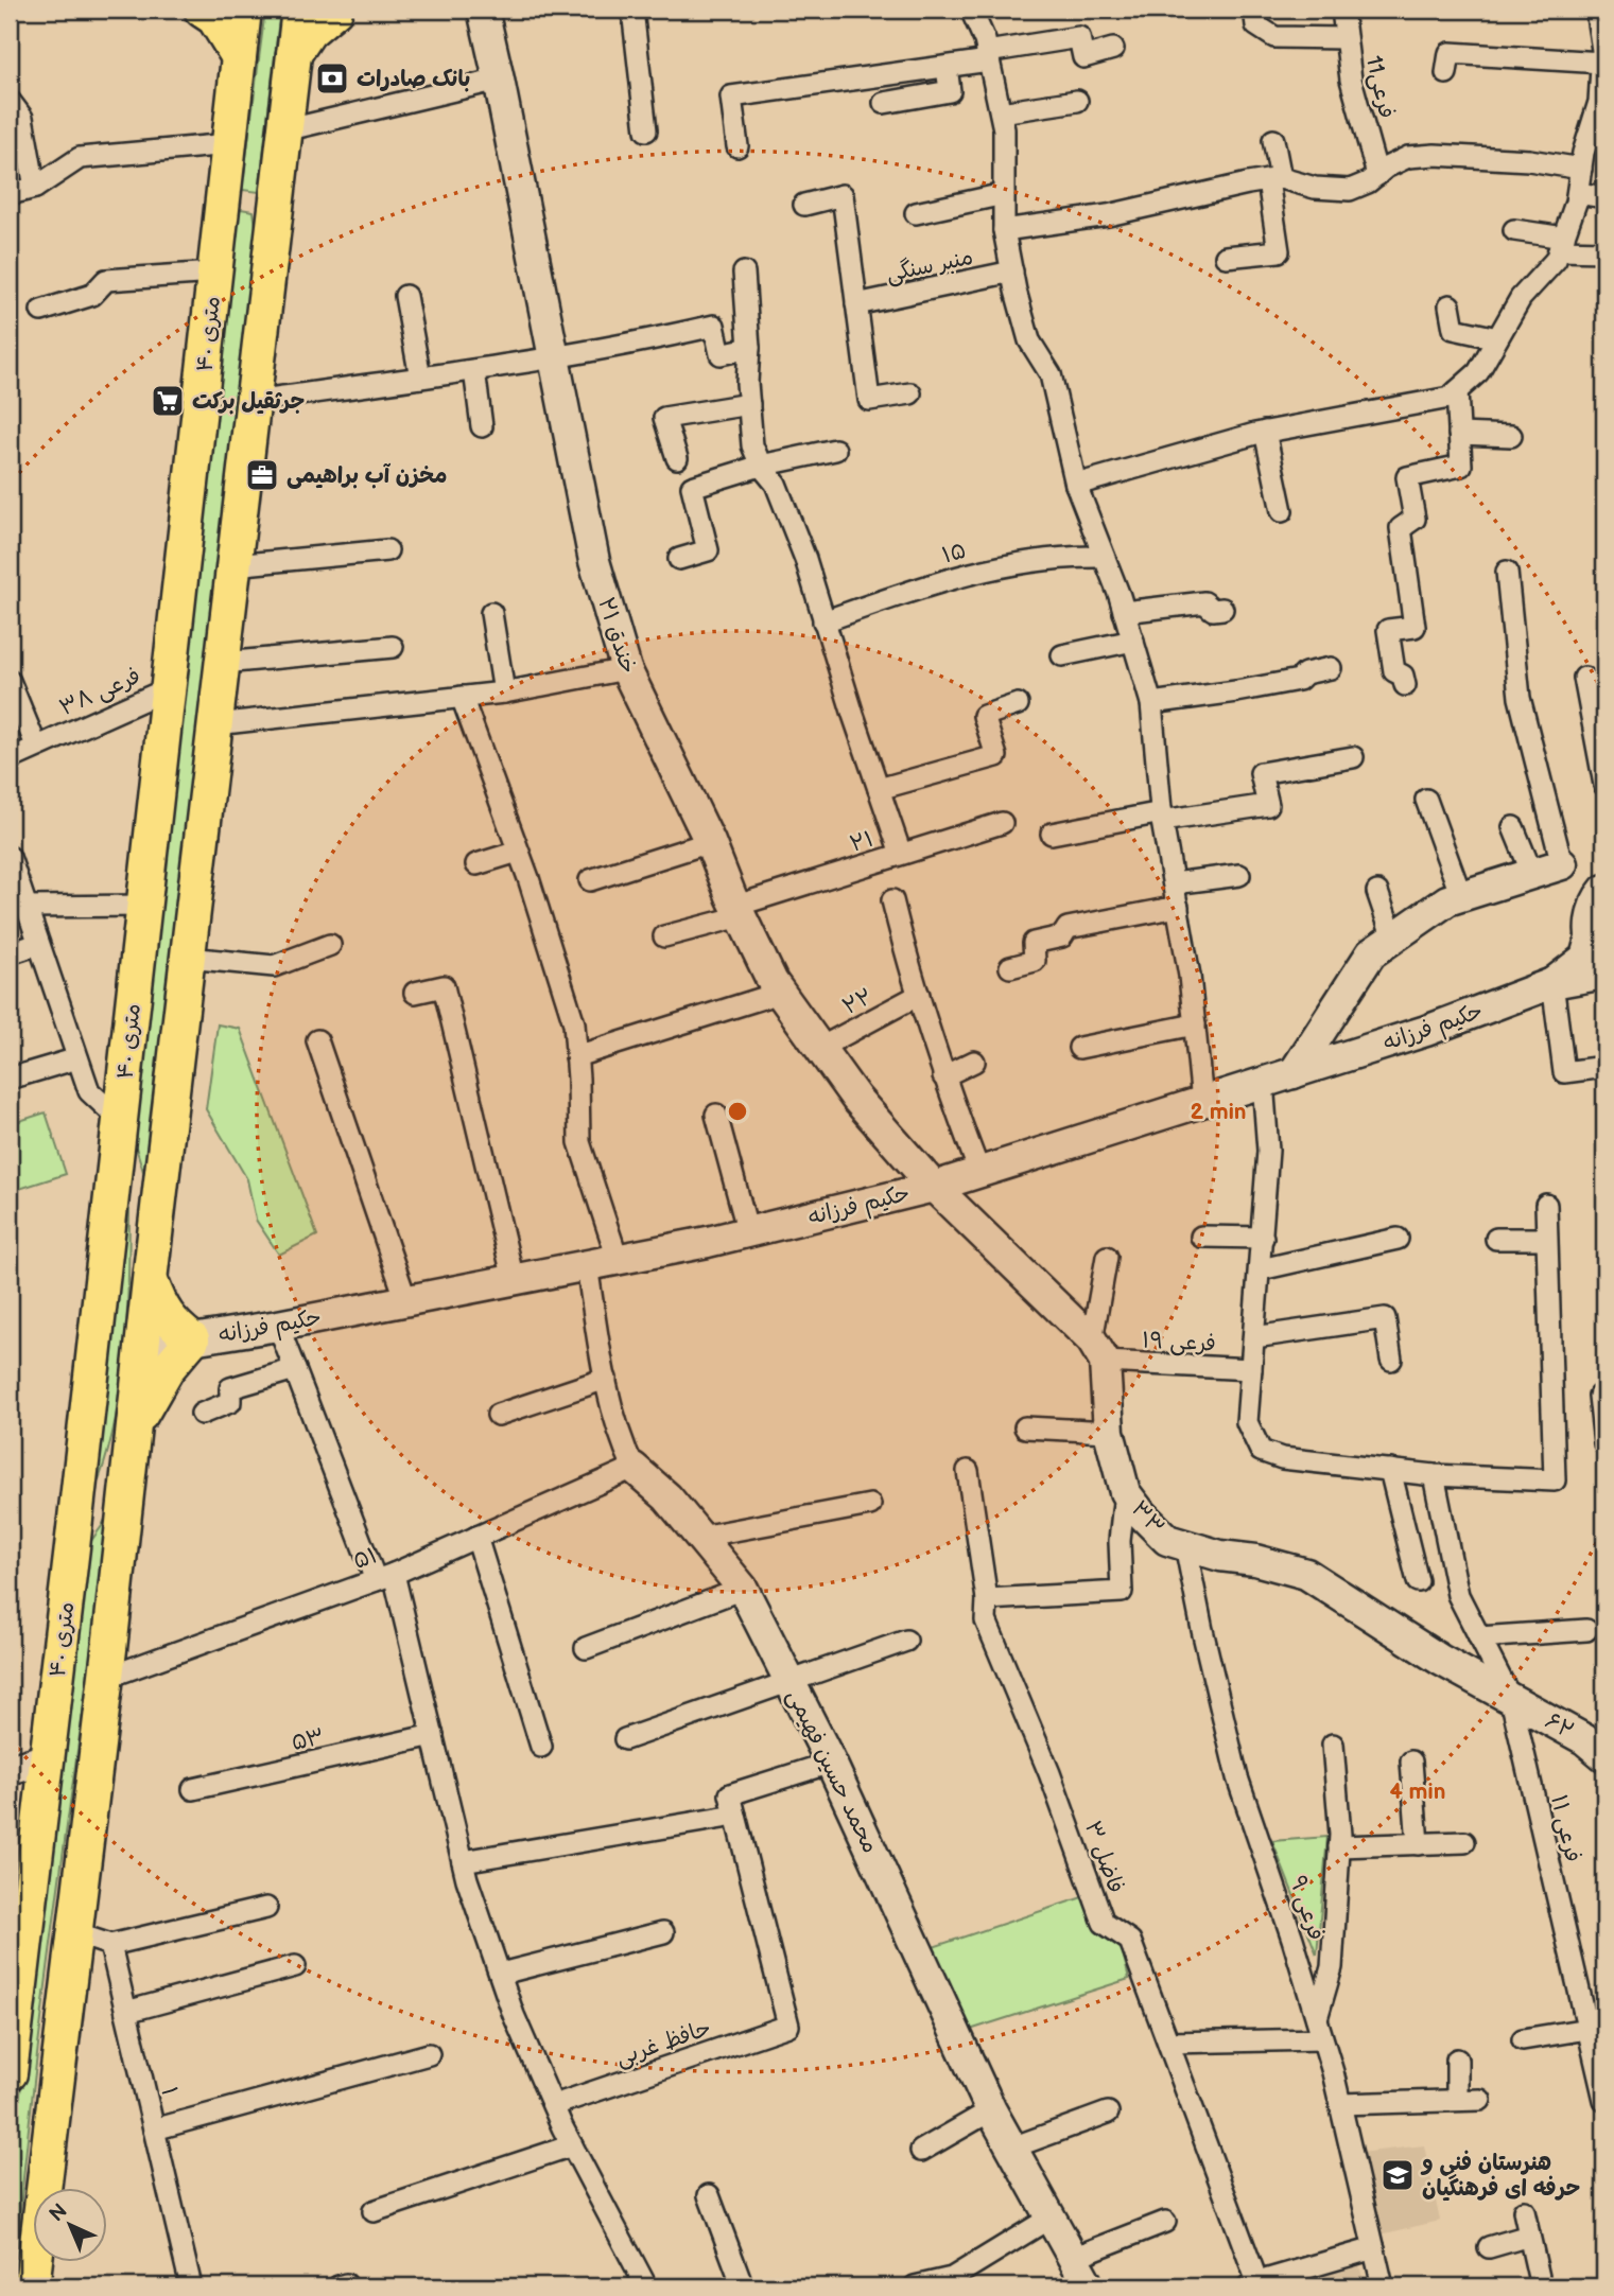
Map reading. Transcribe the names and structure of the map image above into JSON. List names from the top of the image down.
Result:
{
  "streets": {
    "main road": ["۴۰ متری"],
    "street": [
      "فرعی11",
      "منبر سنگی",
      "۱۵",
      "۲۱ خندق",
      "فرعی ۳۸",
      "۲۱",
      "۲۲",
      "حکیم فرزانه",
      "فرعی ۱۹",
      "۳۳",
      "۵۱",
      "۶۲",
      "۵۳",
      "محمد حسین فهیمی",
      "فرعی ۱۱",
      "فاضل ۳",
      "فرعی ۹",
      "حافظ غربی",
      "۱"
    ]
  },
  "crossings": [
    ["۴۰ متری", "فرعی ۳۸"],
    ["۲۱ خندق", "۲۱"],
    ["۲۱ خندق", "۲۲"],
    ["۲۱ خندق", "حکیم فرزانه"],
    ["حکیم فرزانه", "محمد حسین فهیمی"],
    ["فرعی ۱۹", "۳۳"],
    ["۳۳", "۶۲"],
    ["۳۳", "فرعی ۱۱"],
    ["۳۳", "فرعی ۹"],
    ["۵۱", "محمد حسین فهیمی"],
    ["۶۲", "فرعی ۱۱"]
  ],
  "places": {
    "bank": ["بانک صادرات"],
    "supermarket": ["جرثقیل برکت"],
    "office": ["مخزن آب براهیمی"],
    "school or university": ["هنرستان فنی و حرفه ای فرهنگیان"]
  },
  "north": "top left",
  "rings": ["2 min", "4 min"]
}
